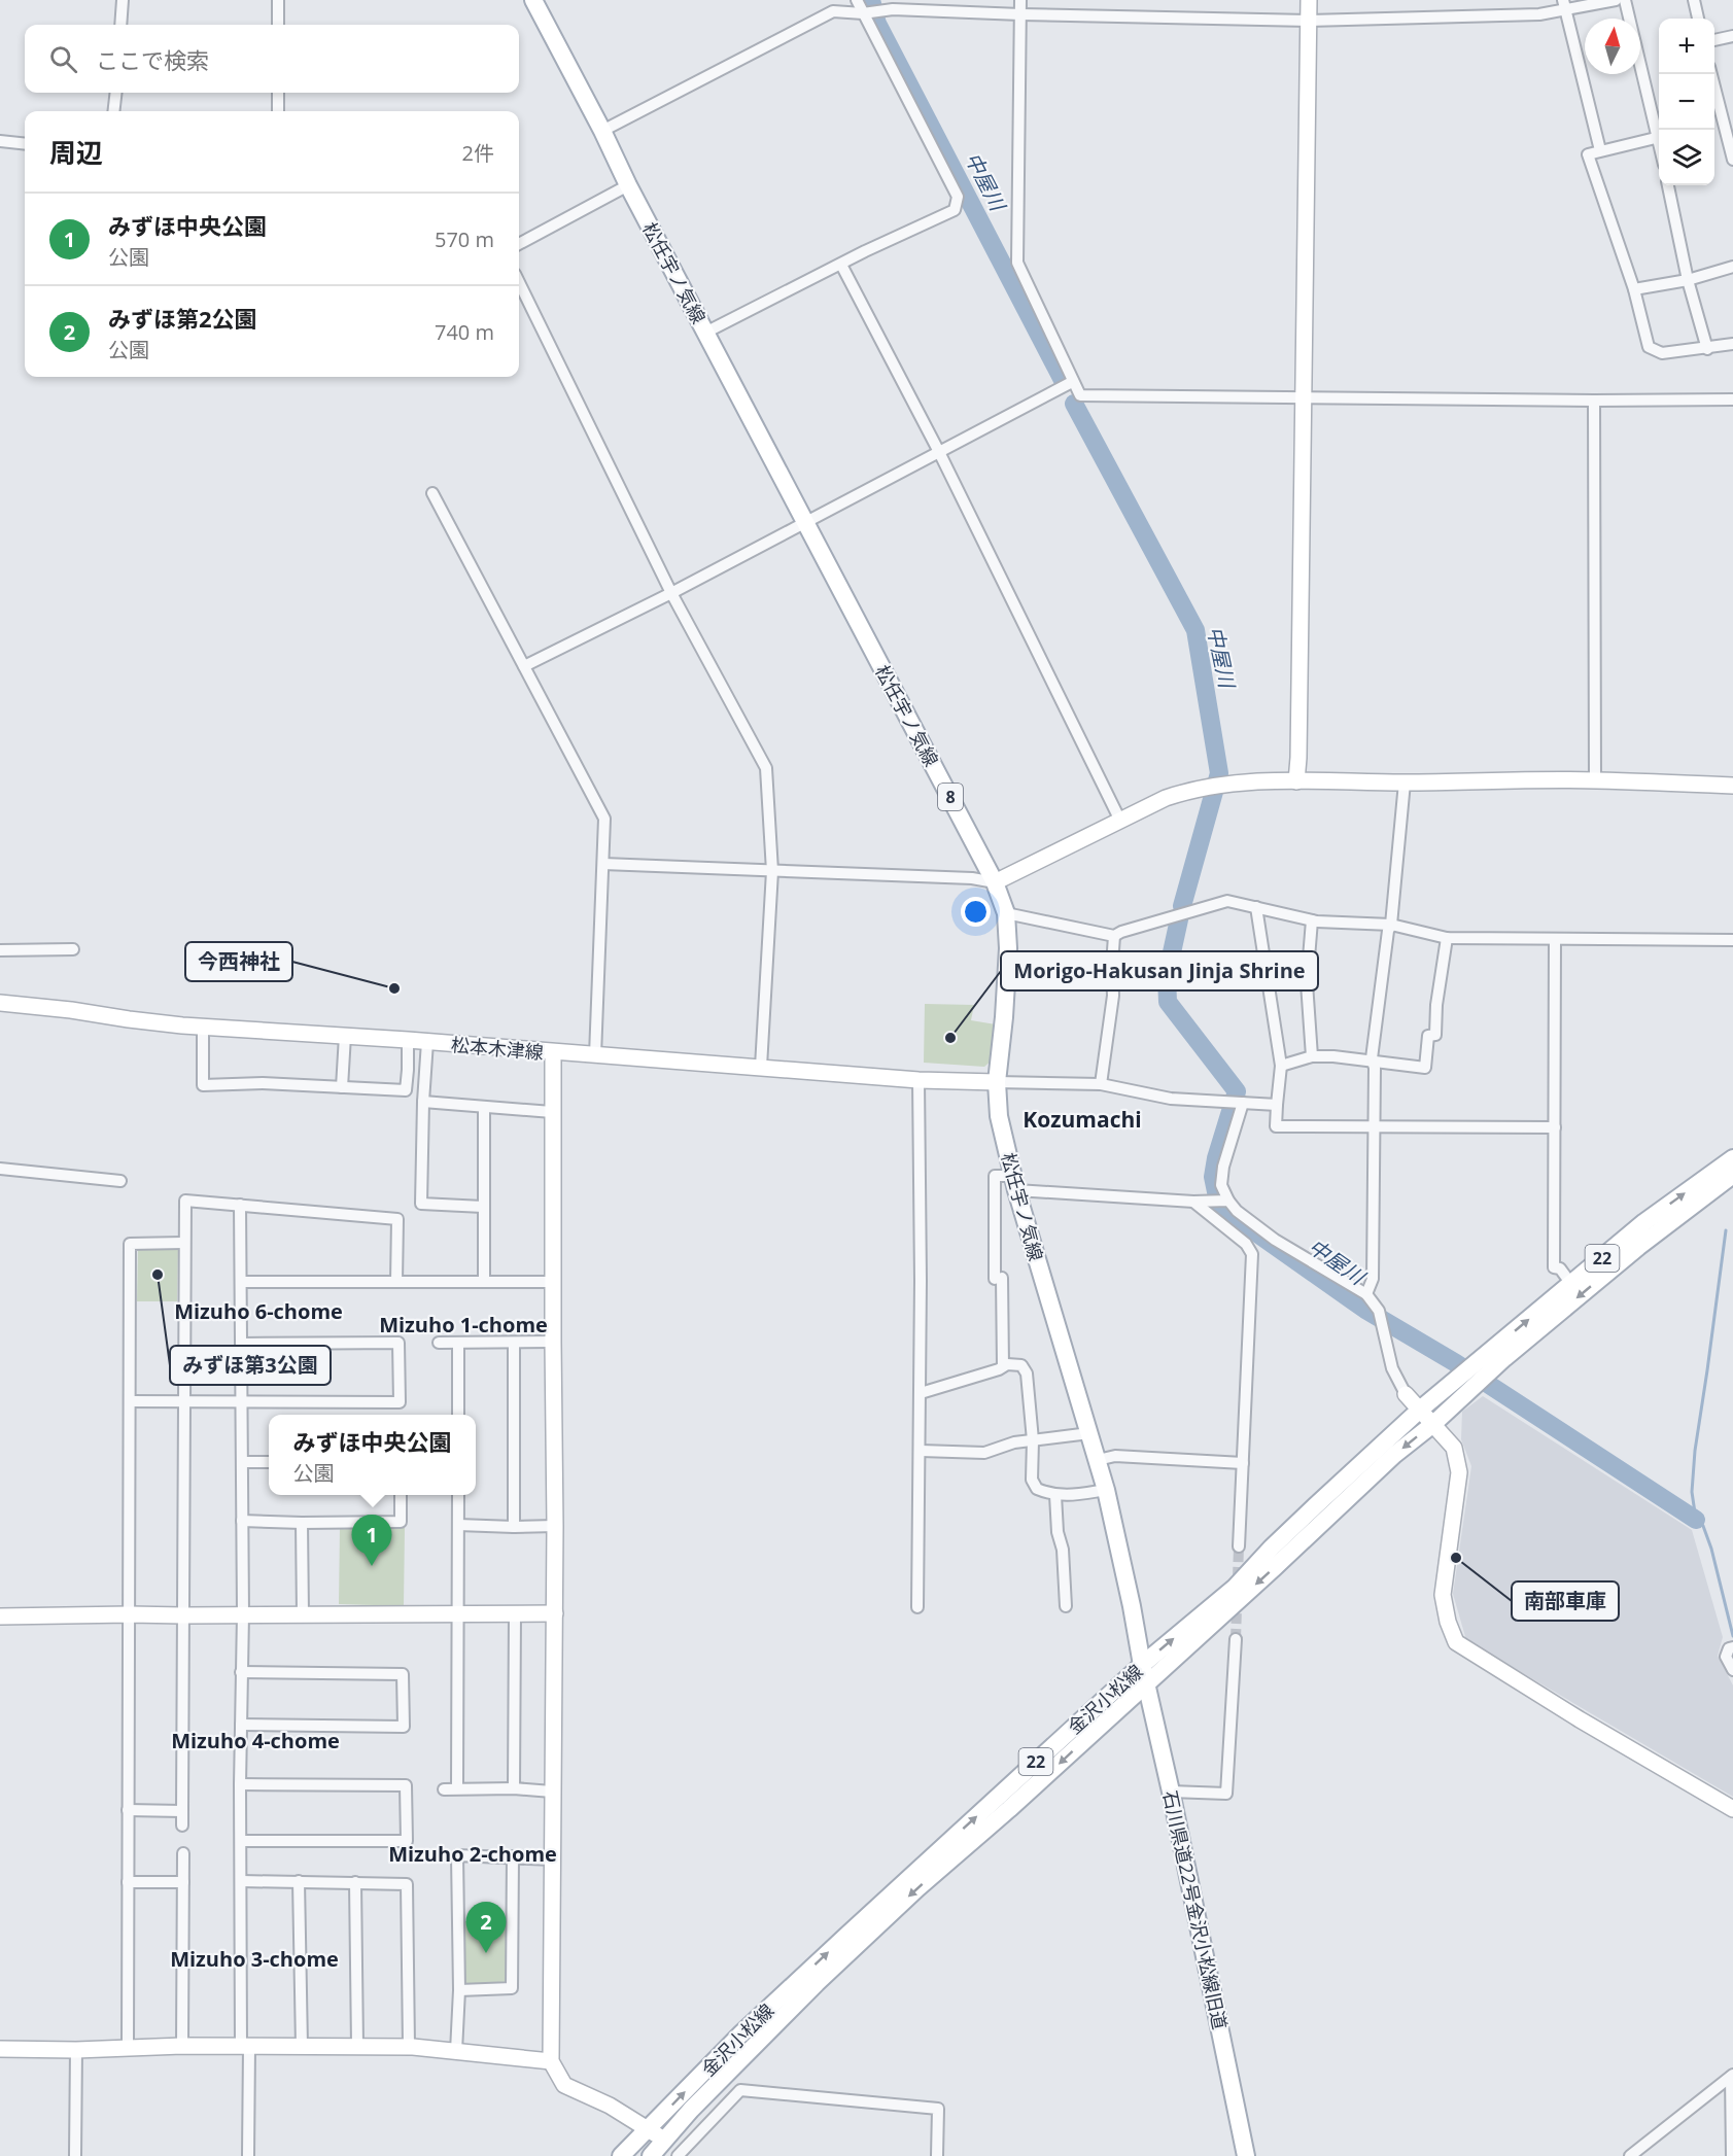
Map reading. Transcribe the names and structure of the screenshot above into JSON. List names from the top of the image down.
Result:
{
  "streets": {
    "main road": [
      "松任宇ノ気線",
      "8",
      "22",
      "金沢小松線",
      "石川県道22号金沢小松線旧道"
    ],
    "street": ["松本木津線"]
  },
  "crossings": [
    ["松任宇ノ気線", "松本木津線"],
    ["松任宇ノ気線", "金沢小松線"],
    ["松任宇ノ気線", "石川県道22号金沢小松線旧道"],
    ["22", "金沢小松線"],
    ["金沢小松線", "石川県道22号金沢小松線旧道"]
  ],
  "districts": [
    "Kozumachi",
    "Mizuho 6-chome",
    "Mizuho 1-chome",
    "Mizuho 4-chome",
    "Mizuho 2-chome",
    "Mizuho 3-chome"
  ],
  "water": ["中屋川"],
  "places": [
    "今西神社",
    "Morigo-Hakusan Jinja Shrine",
    "みずほ第3公園",
    "南部車庫"
  ],
  "north": "top",
  "page": {
    "map_buttons": ["+", "−"],
    "search": "ここで検索",
    "heading": ["周辺", "2件"],
    "list": [
      {
        "mark": "1",
        "name": "みずほ中央公園",
        "note": "公園",
        "value": "570 m"
      },
      {
        "mark": "2",
        "name": "みずほ第2公園",
        "note": "公園",
        "value": "740 m"
      }
    ],
    "popup": ["みずほ中央公園", "公園"],
    "pins": ["1", "2"]
  }
}
